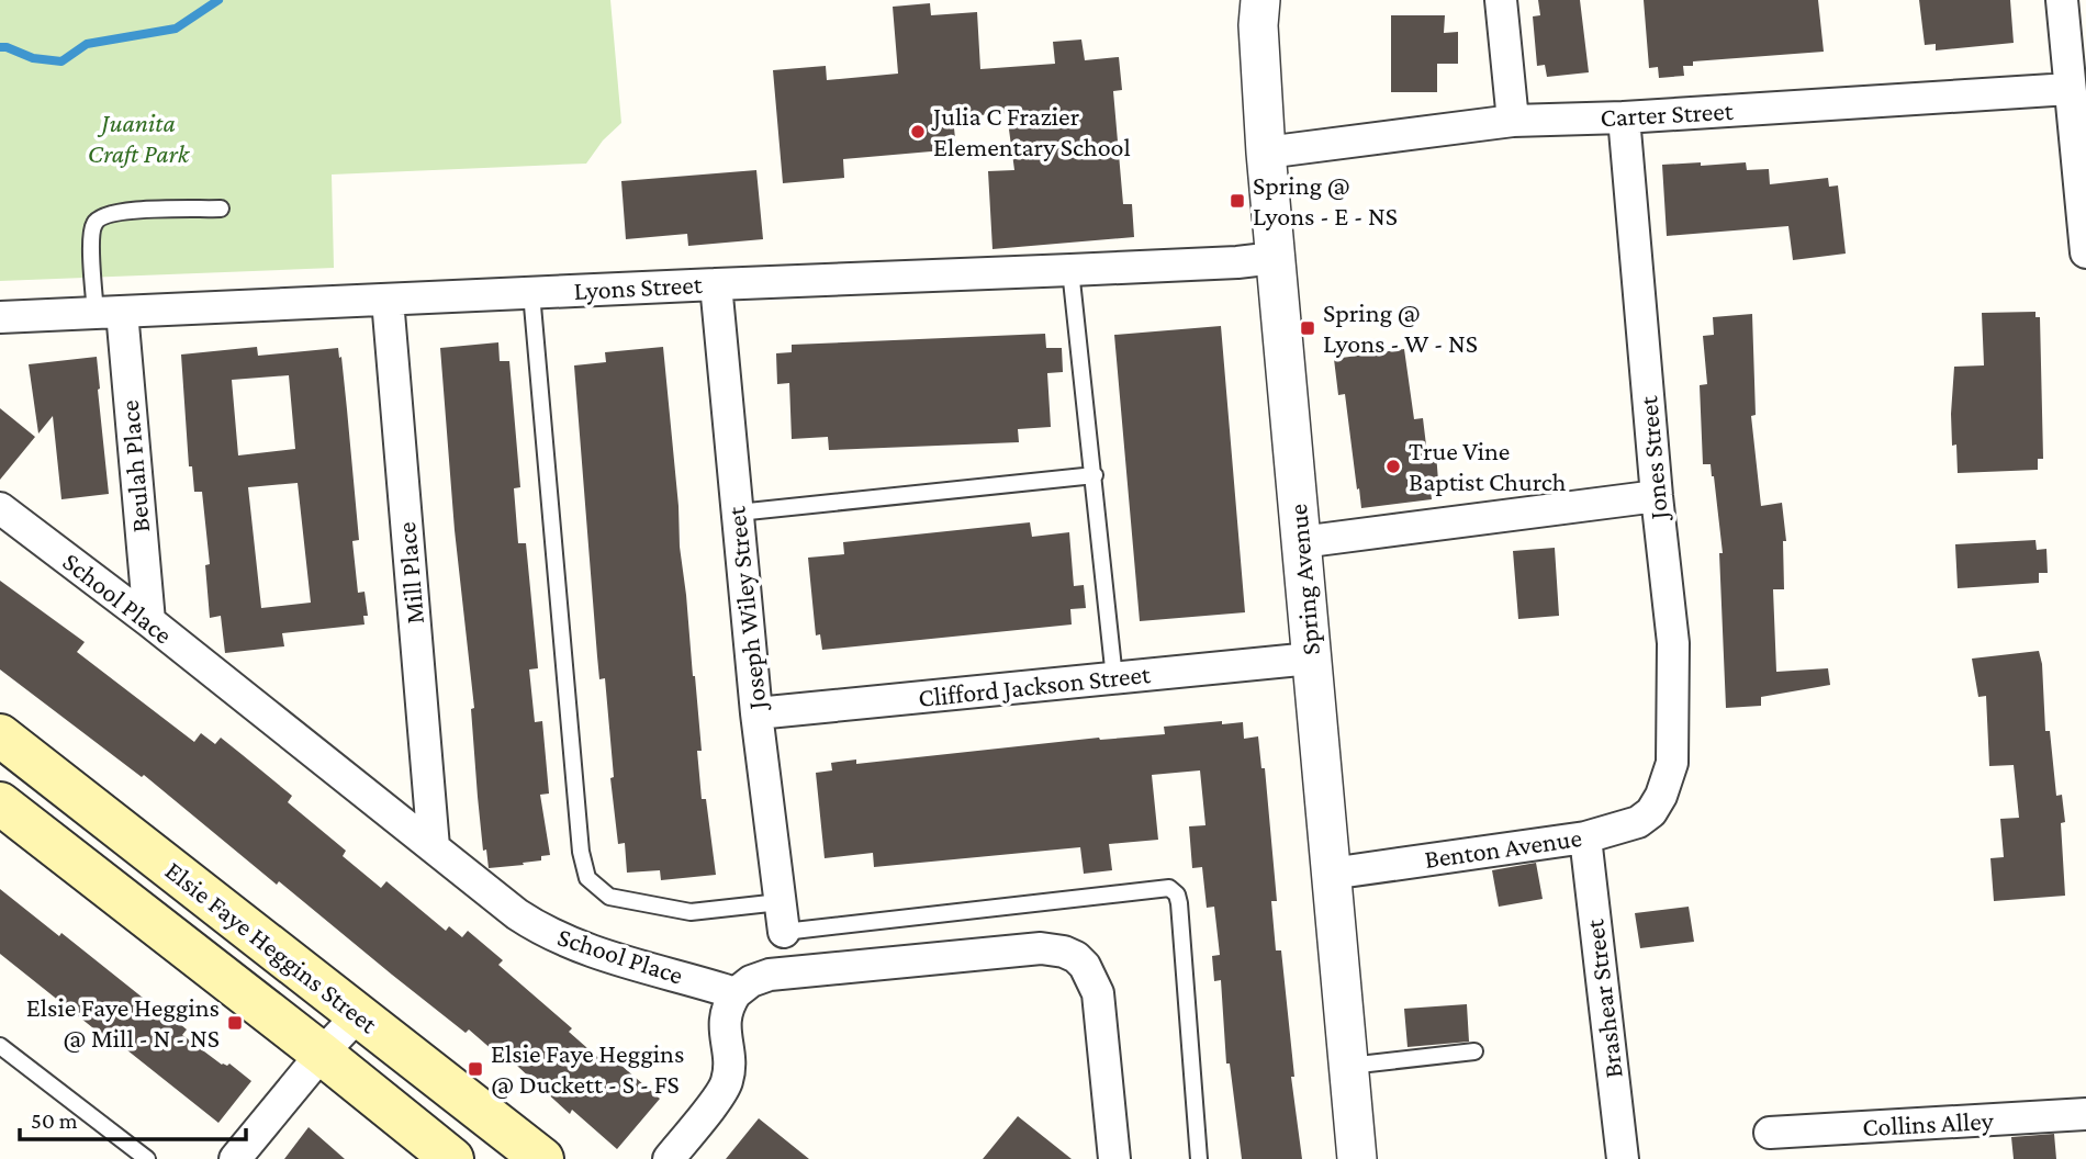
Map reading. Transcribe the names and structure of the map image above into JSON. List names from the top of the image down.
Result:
{
  "streets": {
    "main road": ["Elsie Faye Heggins Street"],
    "street": [
      "Carter Street",
      "Lyons Street",
      "Jones Street",
      "Beulah Place",
      "Mill Place",
      "Spring Avenue",
      "School Place",
      "Joseph Wiley Street",
      "Clifford Jackson Street",
      "Benton Avenue",
      "Brashear Street",
      "Collins Alley"
    ]
  },
  "crossings": [
    ["Carter Street", "Jones Street"],
    ["Carter Street", "Spring Avenue"],
    ["Lyons Street", "Beulah Place"],
    ["Lyons Street", "Mill Place"],
    ["Lyons Street", "Spring Avenue"],
    ["Lyons Street", "Joseph Wiley Street"],
    ["Jones Street", "Benton Avenue"],
    ["Beulah Place", "School Place"],
    ["Mill Place", "School Place"],
    ["Spring Avenue", "Clifford Jackson Street"],
    ["Spring Avenue", "Benton Avenue"],
    ["Joseph Wiley Street", "Clifford Jackson Street"],
    ["Benton Avenue", "Brashear Street"]
  ],
  "parks": ["Juanita Craft Park"],
  "places": {
    "other": ["Julia C Frazier Elementary School", "True Vine Baptist Church"],
    "transit": [
      "Spring @ Lyons - E - NS",
      "Spring @ Lyons - W - NS",
      "Elsie Faye Heggins @ Mill - N - NS",
      "Elsie Faye Heggins @ Duckett - S - FS"
    ]
  },
  "scale_bar": "50 m"
}
